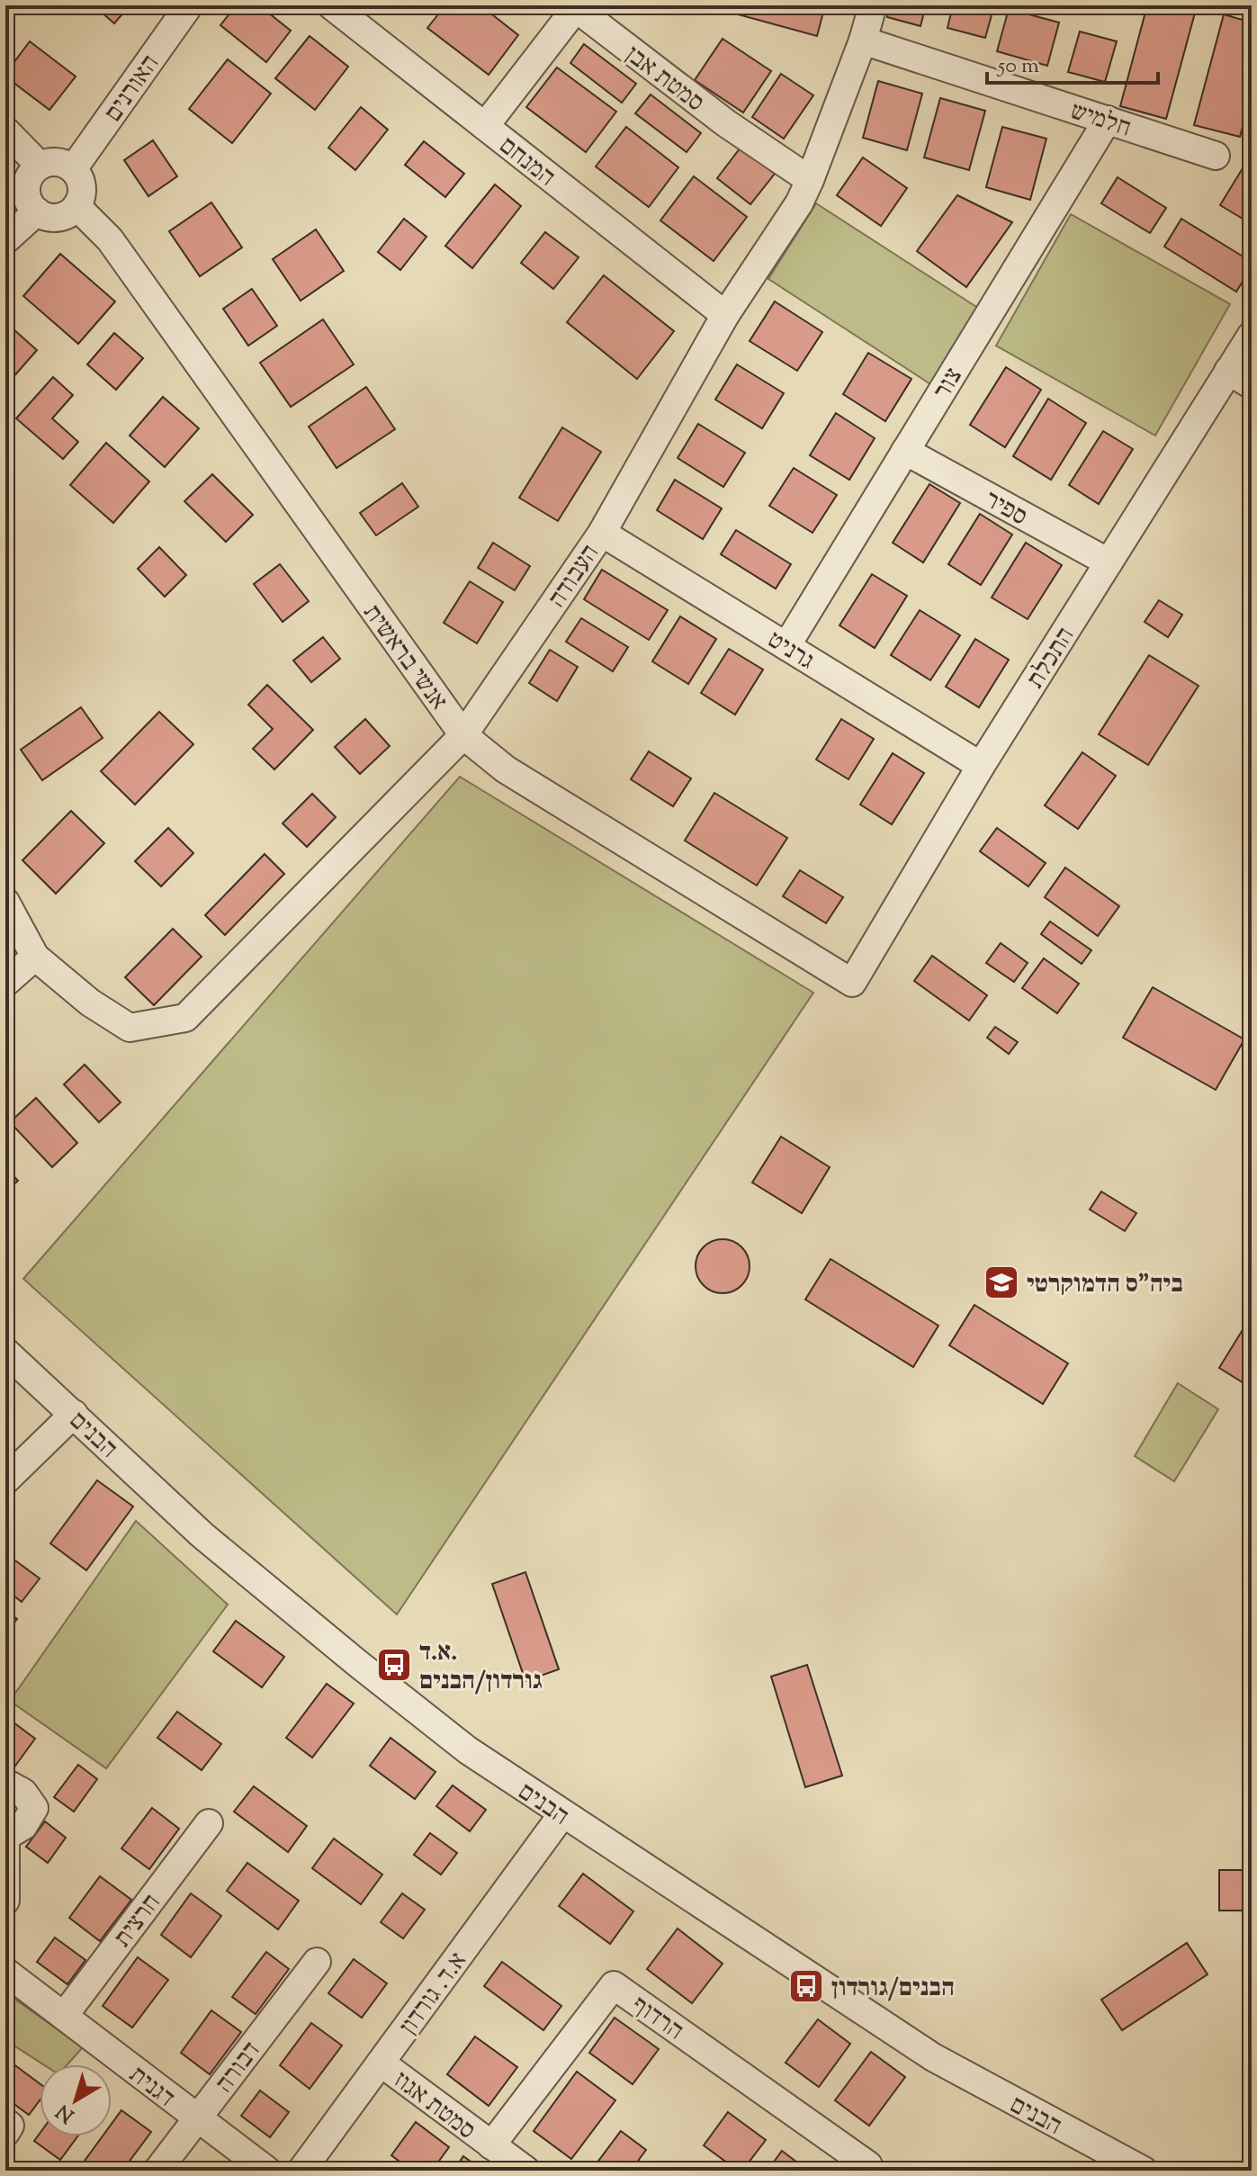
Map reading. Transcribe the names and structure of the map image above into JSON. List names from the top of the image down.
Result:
{
  "streets": {
    "street": [
      "סמטת אבן",
      "האורנים",
      "חלמיש",
      "המנחם",
      "צור",
      "ספיר",
      "העבודה",
      "גרניט",
      "אנשי בראשית",
      "התכלת",
      "הבנים",
      "חרצית",
      "א.ד. גורדון",
      "הרדוף",
      "דבורה",
      "דגנית",
      "סמטת אגוז"
    ]
  },
  "crossings": [
    ["סמטת אבן", "המנחם"],
    ["סמטת אבן", "העבודה"],
    ["האורנים", "אנשי בראשית"],
    ["חלמיש", "צור"],
    ["חלמיש", "העבודה"],
    ["המנחם", "העבודה"],
    ["צור", "ספיר"],
    ["צור", "גרניט"],
    ["ספיר", "התכלת"],
    ["העבודה", "גרניט"],
    ["העבודה", "אנשי בראשית"],
    ["גרניט", "התכלת"],
    ["אנשי בראשית", "התכלת"],
    ["הבנים", "א.ד. גורדון"],
    ["חרצית", "דגנית"],
    ["א.ד. גורדון", "סמטת אגוז"],
    ["הרדוף", "סמטת אגוז"],
    ["דבורה", "דגנית"]
  ],
  "places": {
    "school or university": ["ביה\"ס הדמוקרטי"],
    "bus stop": ["א.ד. גורדון/הבנים", "הבנים/גורדון"]
  },
  "scale_bar": "50 m",
  "north": "bottom left"
}
